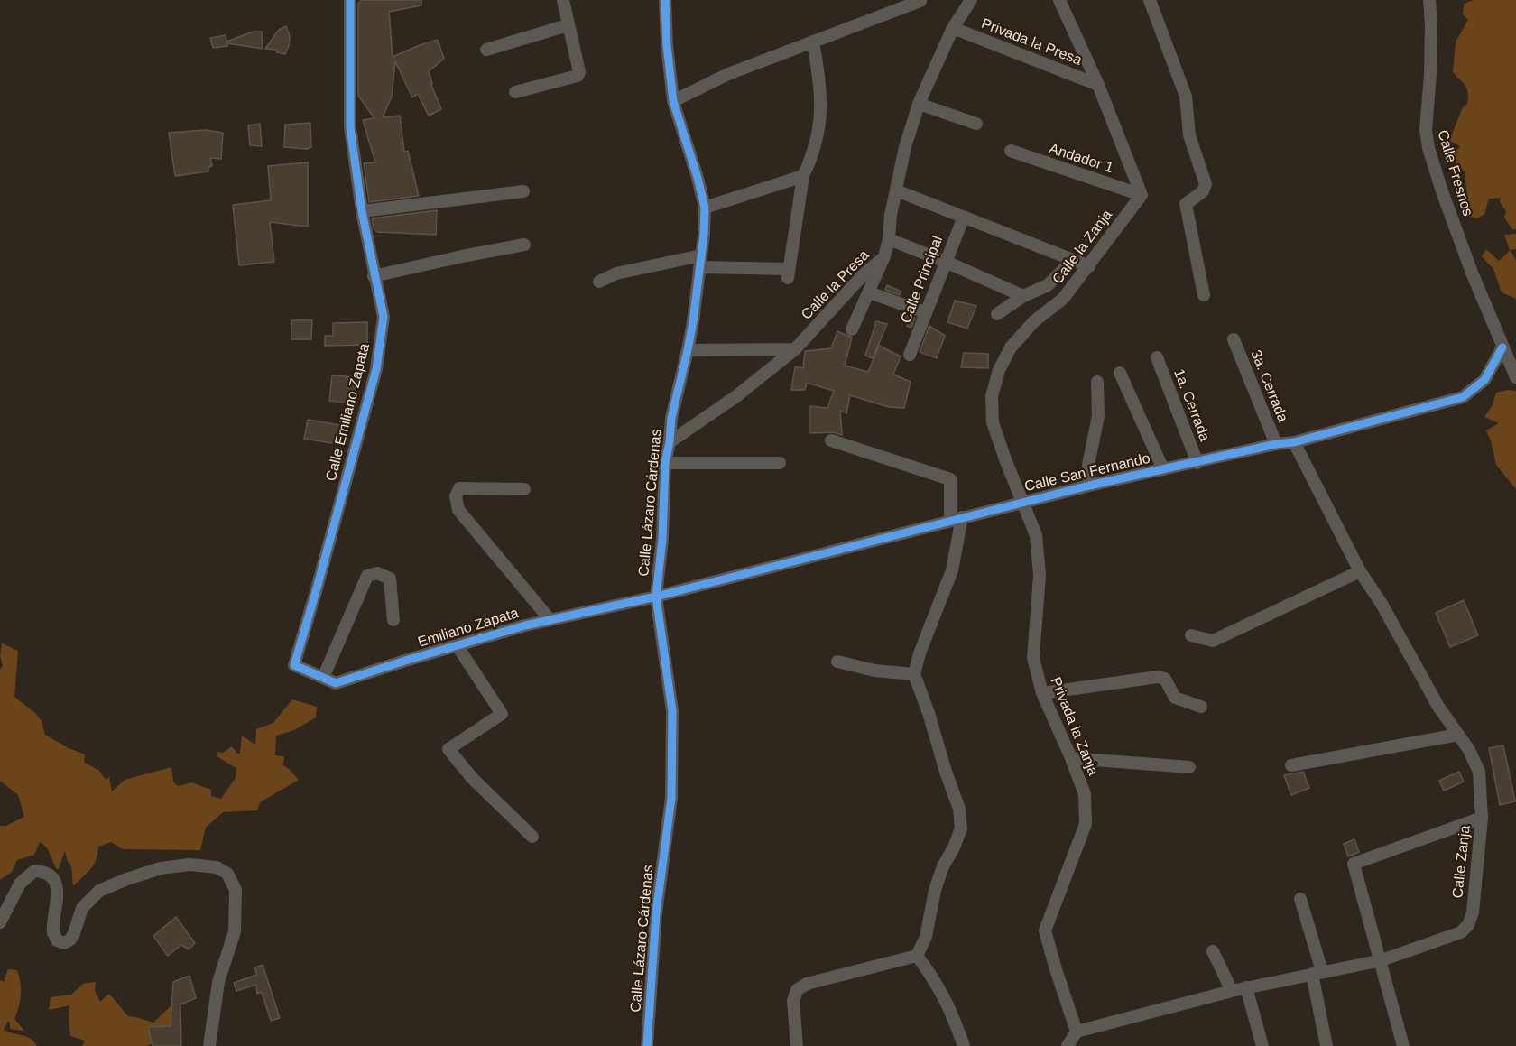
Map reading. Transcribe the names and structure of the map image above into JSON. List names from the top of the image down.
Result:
{
  "streets": {
    "street": [
      "Privada la Presa",
      "Andador 1",
      "Calle Fresnos",
      "Calle la Zanja",
      "Calle Principal",
      "Calle la Presa",
      "3a. Cerrada",
      "1a. Cerrada",
      "Calle Emiliano Zapata",
      "Calle San Fernando",
      "Calle Lázaro Cárdenas",
      "Emiliano Zapata",
      "Privada la Zanja",
      "Calle Zanja"
    ]
  },
  "crossings": [
    ["Privada la Presa", "Calle la Presa"],
    ["Andador 1", "Calle la Zanja"],
    ["Calle Fresnos", "Calle San Fernando"],
    ["Calle la Zanja", "Calle San Fernando"],
    ["Calle la Zanja", "Privada la Zanja"],
    ["Calle la Presa", "Calle Lázaro Cárdenas"],
    ["3a. Cerrada", "Calle San Fernando"],
    ["1a. Cerrada", "Calle San Fernando"],
    ["Calle Emiliano Zapata", "Emiliano Zapata"],
    ["Calle San Fernando", "Calle Lázaro Cárdenas"],
    ["Calle San Fernando", "Emiliano Zapata"],
    ["Calle San Fernando", "Privada la Zanja"],
    ["Calle San Fernando", "Calle Zanja"],
    ["Calle Lázaro Cárdenas", "Emiliano Zapata"],
    ["Privada la Zanja", "Calle Zanja"]
  ]
}
